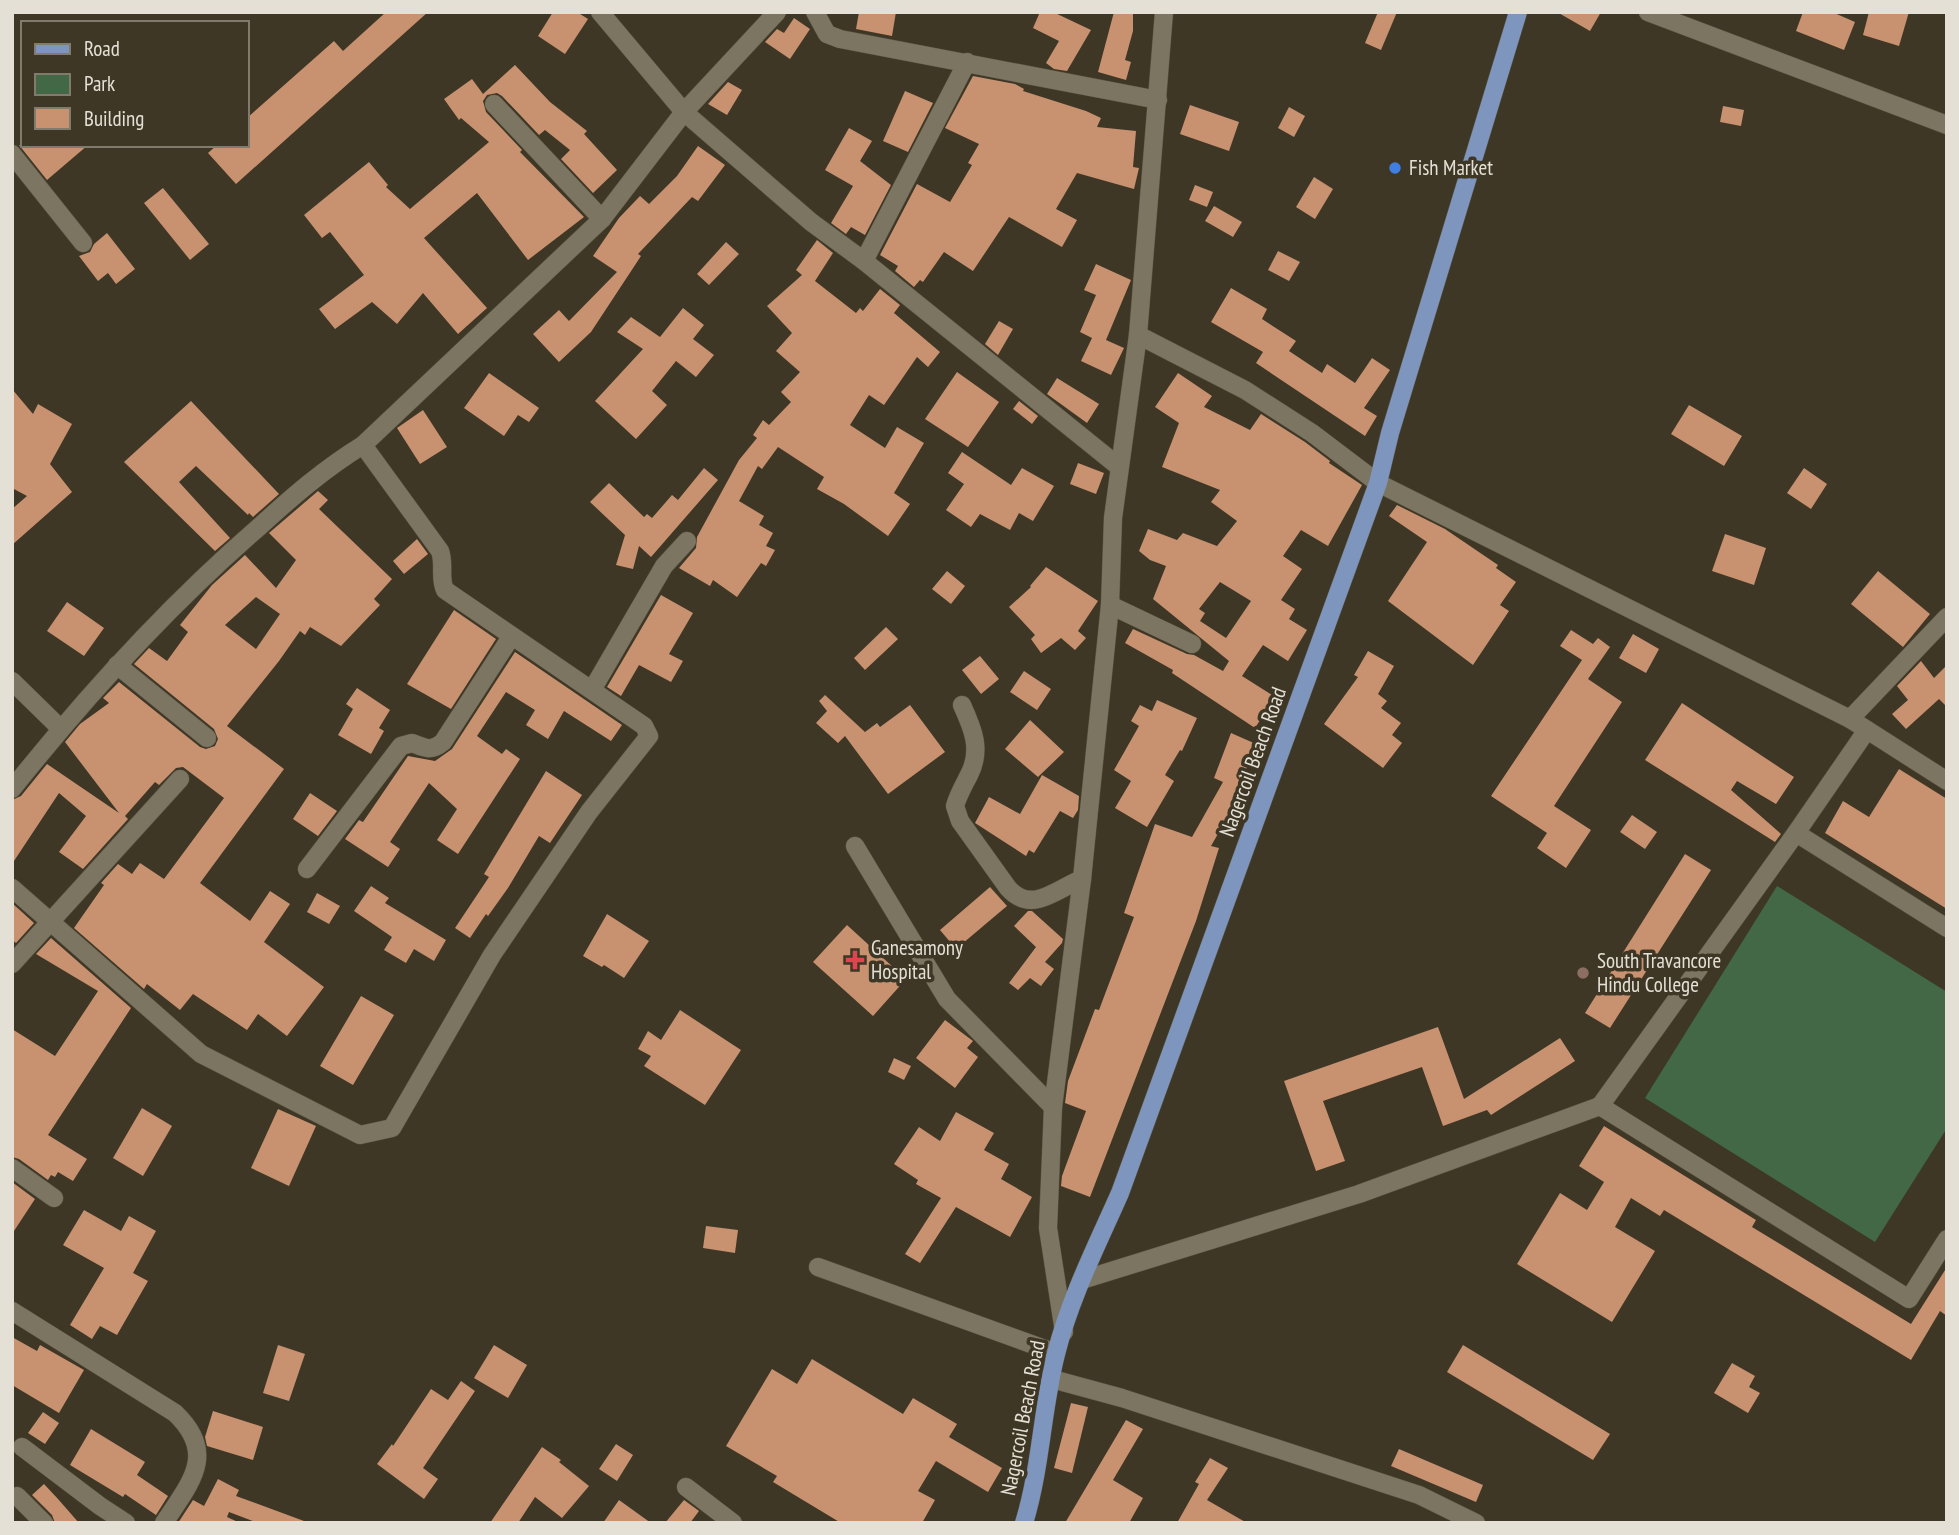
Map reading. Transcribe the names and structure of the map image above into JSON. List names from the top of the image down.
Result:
{
  "streets": {
    "main road": ["Nagercoil Beach Road"]
  },
  "places": {
    "other": ["Fish Market", "South Travancore Hindu College"],
    "health": ["Ganesamony Hospital"]
  },
  "legend": ["Road", "Park", "Building"]
}
